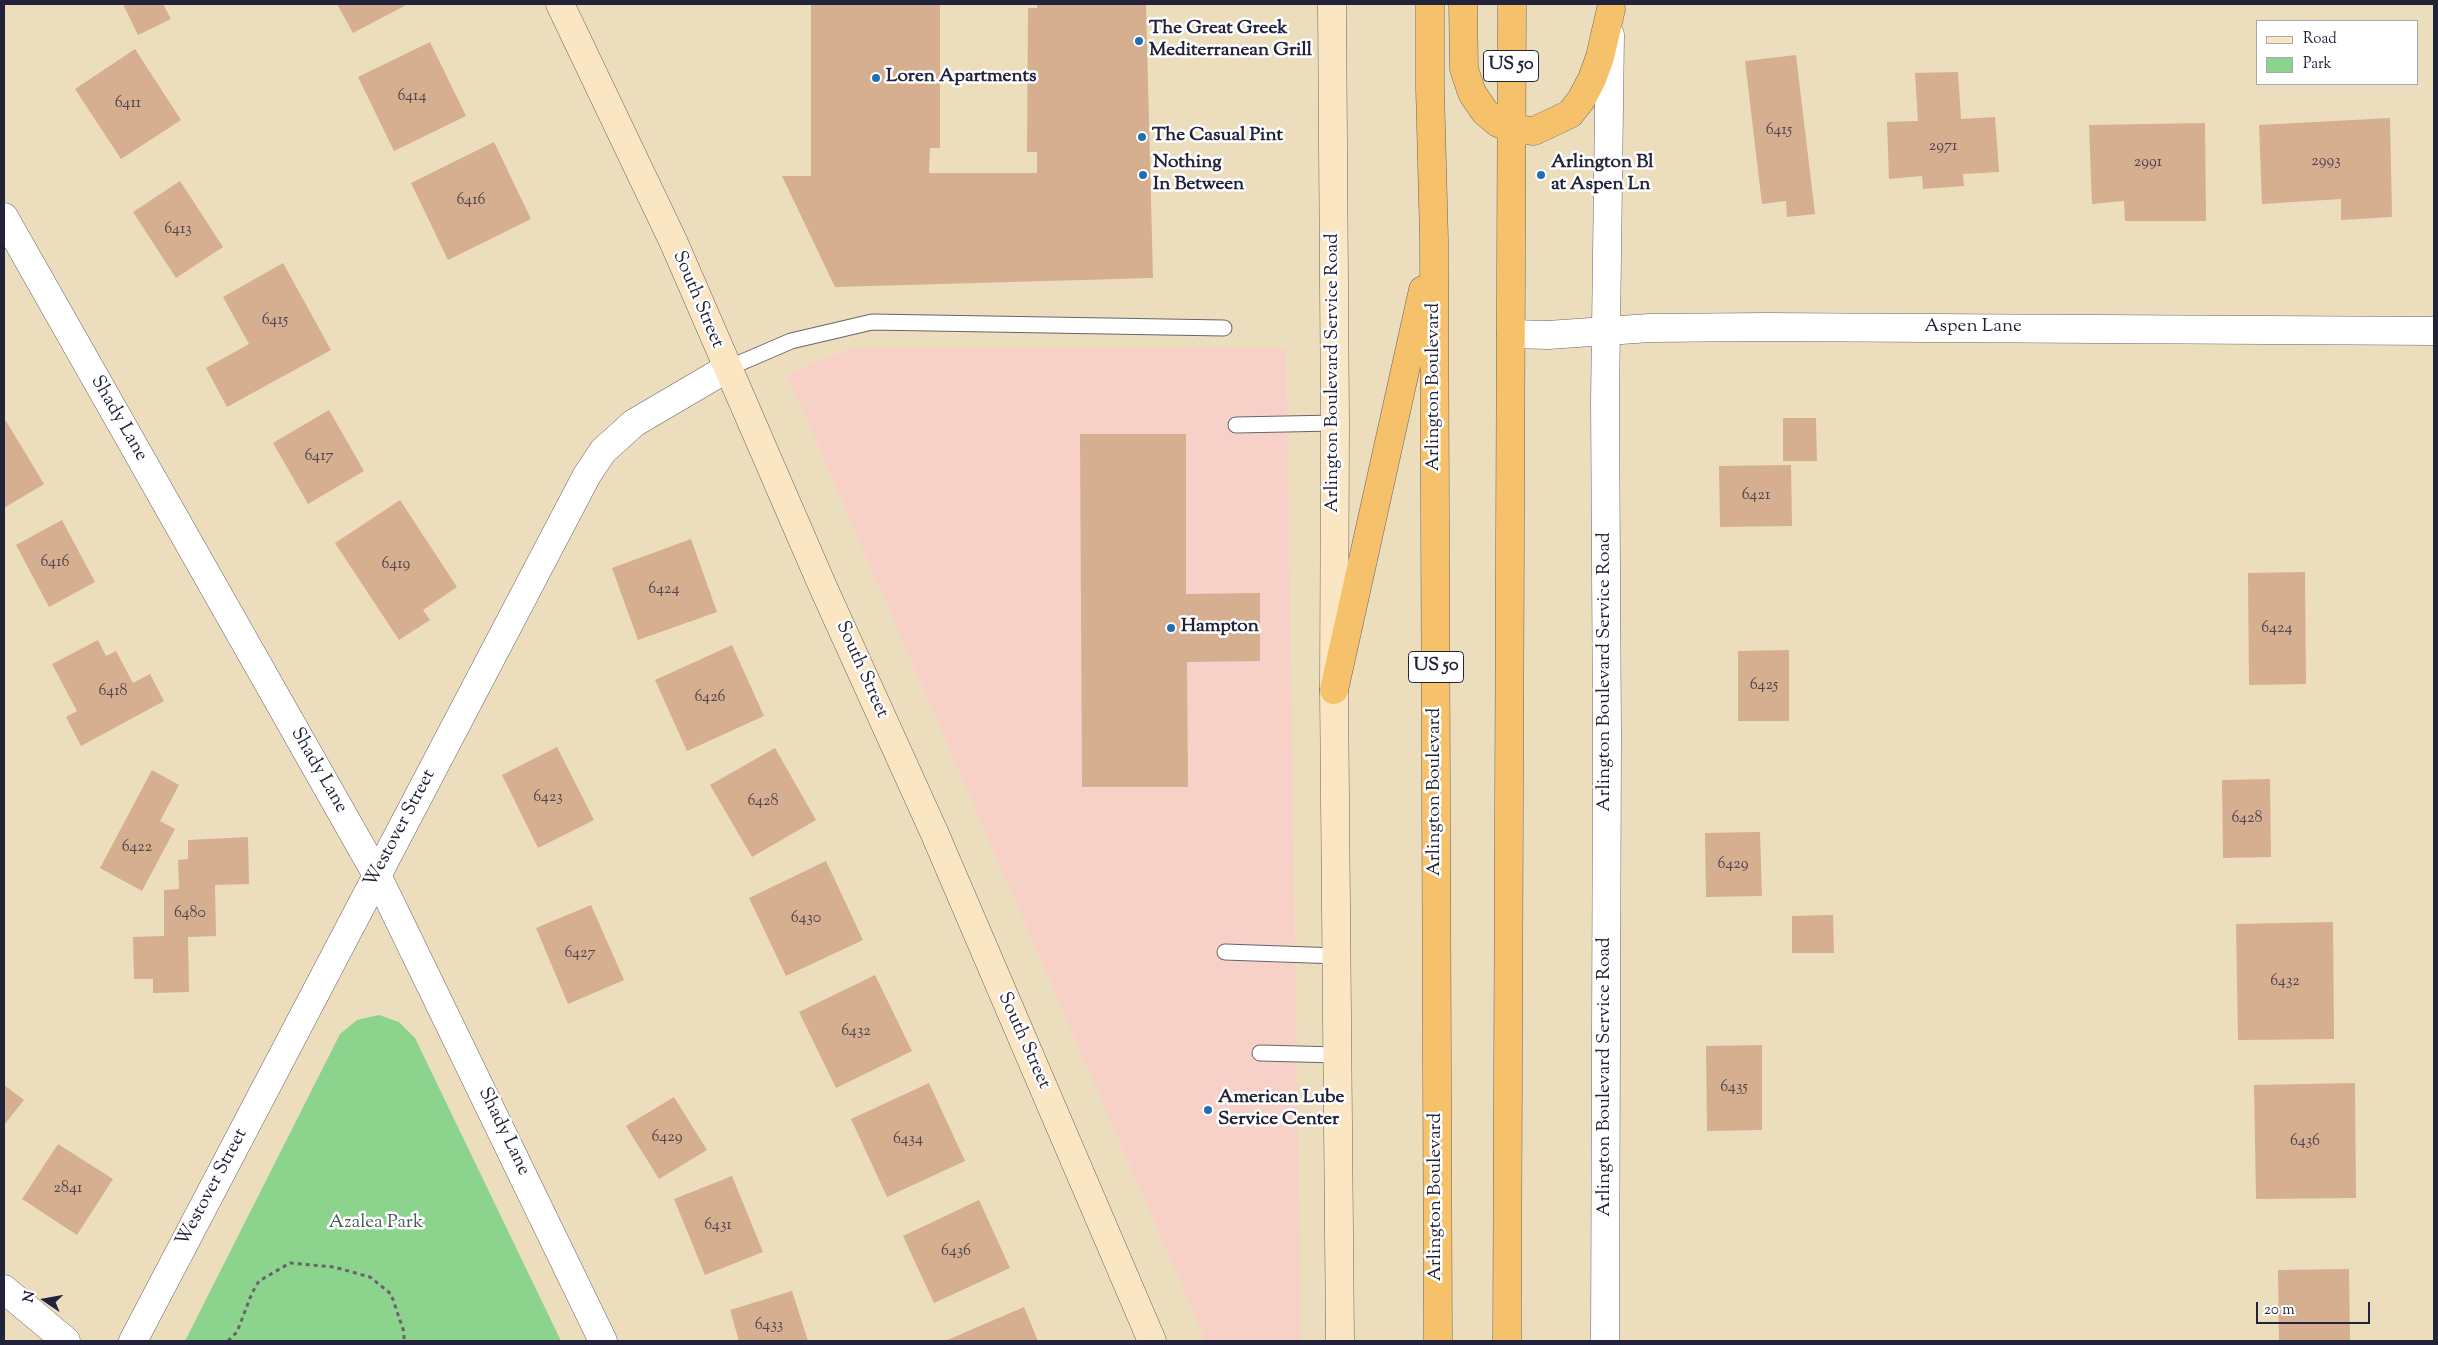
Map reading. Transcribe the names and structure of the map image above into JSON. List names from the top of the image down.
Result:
{
  "streets": {
    "highway": ["US 50", "Arlington Boulevard"],
    "street": [
      "South Street",
      "Aspen Lane",
      "Arlington Boulevard Service Road",
      "Shady Lane",
      "Westover Street"
    ]
  },
  "crossings": [
    ["US 50", "Aspen Lane"],
    ["South Street", "Westover Street"],
    ["Aspen Lane", "Arlington Boulevard Service Road"],
    ["Shady Lane", "Westover Street"]
  ],
  "parks": ["Azalea Park"],
  "places": [
    "The Great Greek Mediterranean Grill",
    "Loren Apartments",
    "The Casual Pint",
    "Nothing In Between",
    "Arlington Bl at Aspen Ln",
    "Hampton",
    "American Lube Service Center"
  ],
  "house_numbers": [
    "6414",
    "6411",
    "6415",
    "2971",
    "2993",
    "2991",
    "6416",
    "6413",
    "6415",
    "6417",
    "6421",
    "6416",
    "6419",
    "6424",
    "6424",
    "6425",
    "6418",
    "6426",
    "6423",
    "6428",
    "6428",
    "6422",
    "6429",
    "6480",
    "6430",
    "6427",
    "6432",
    "6432",
    "6435",
    "6429",
    "6434",
    "6436",
    "2841",
    "6431",
    "6436",
    "6433"
  ],
  "legend": ["Road", "Park"],
  "scale_bar": "20 m",
  "north": "left"
}
